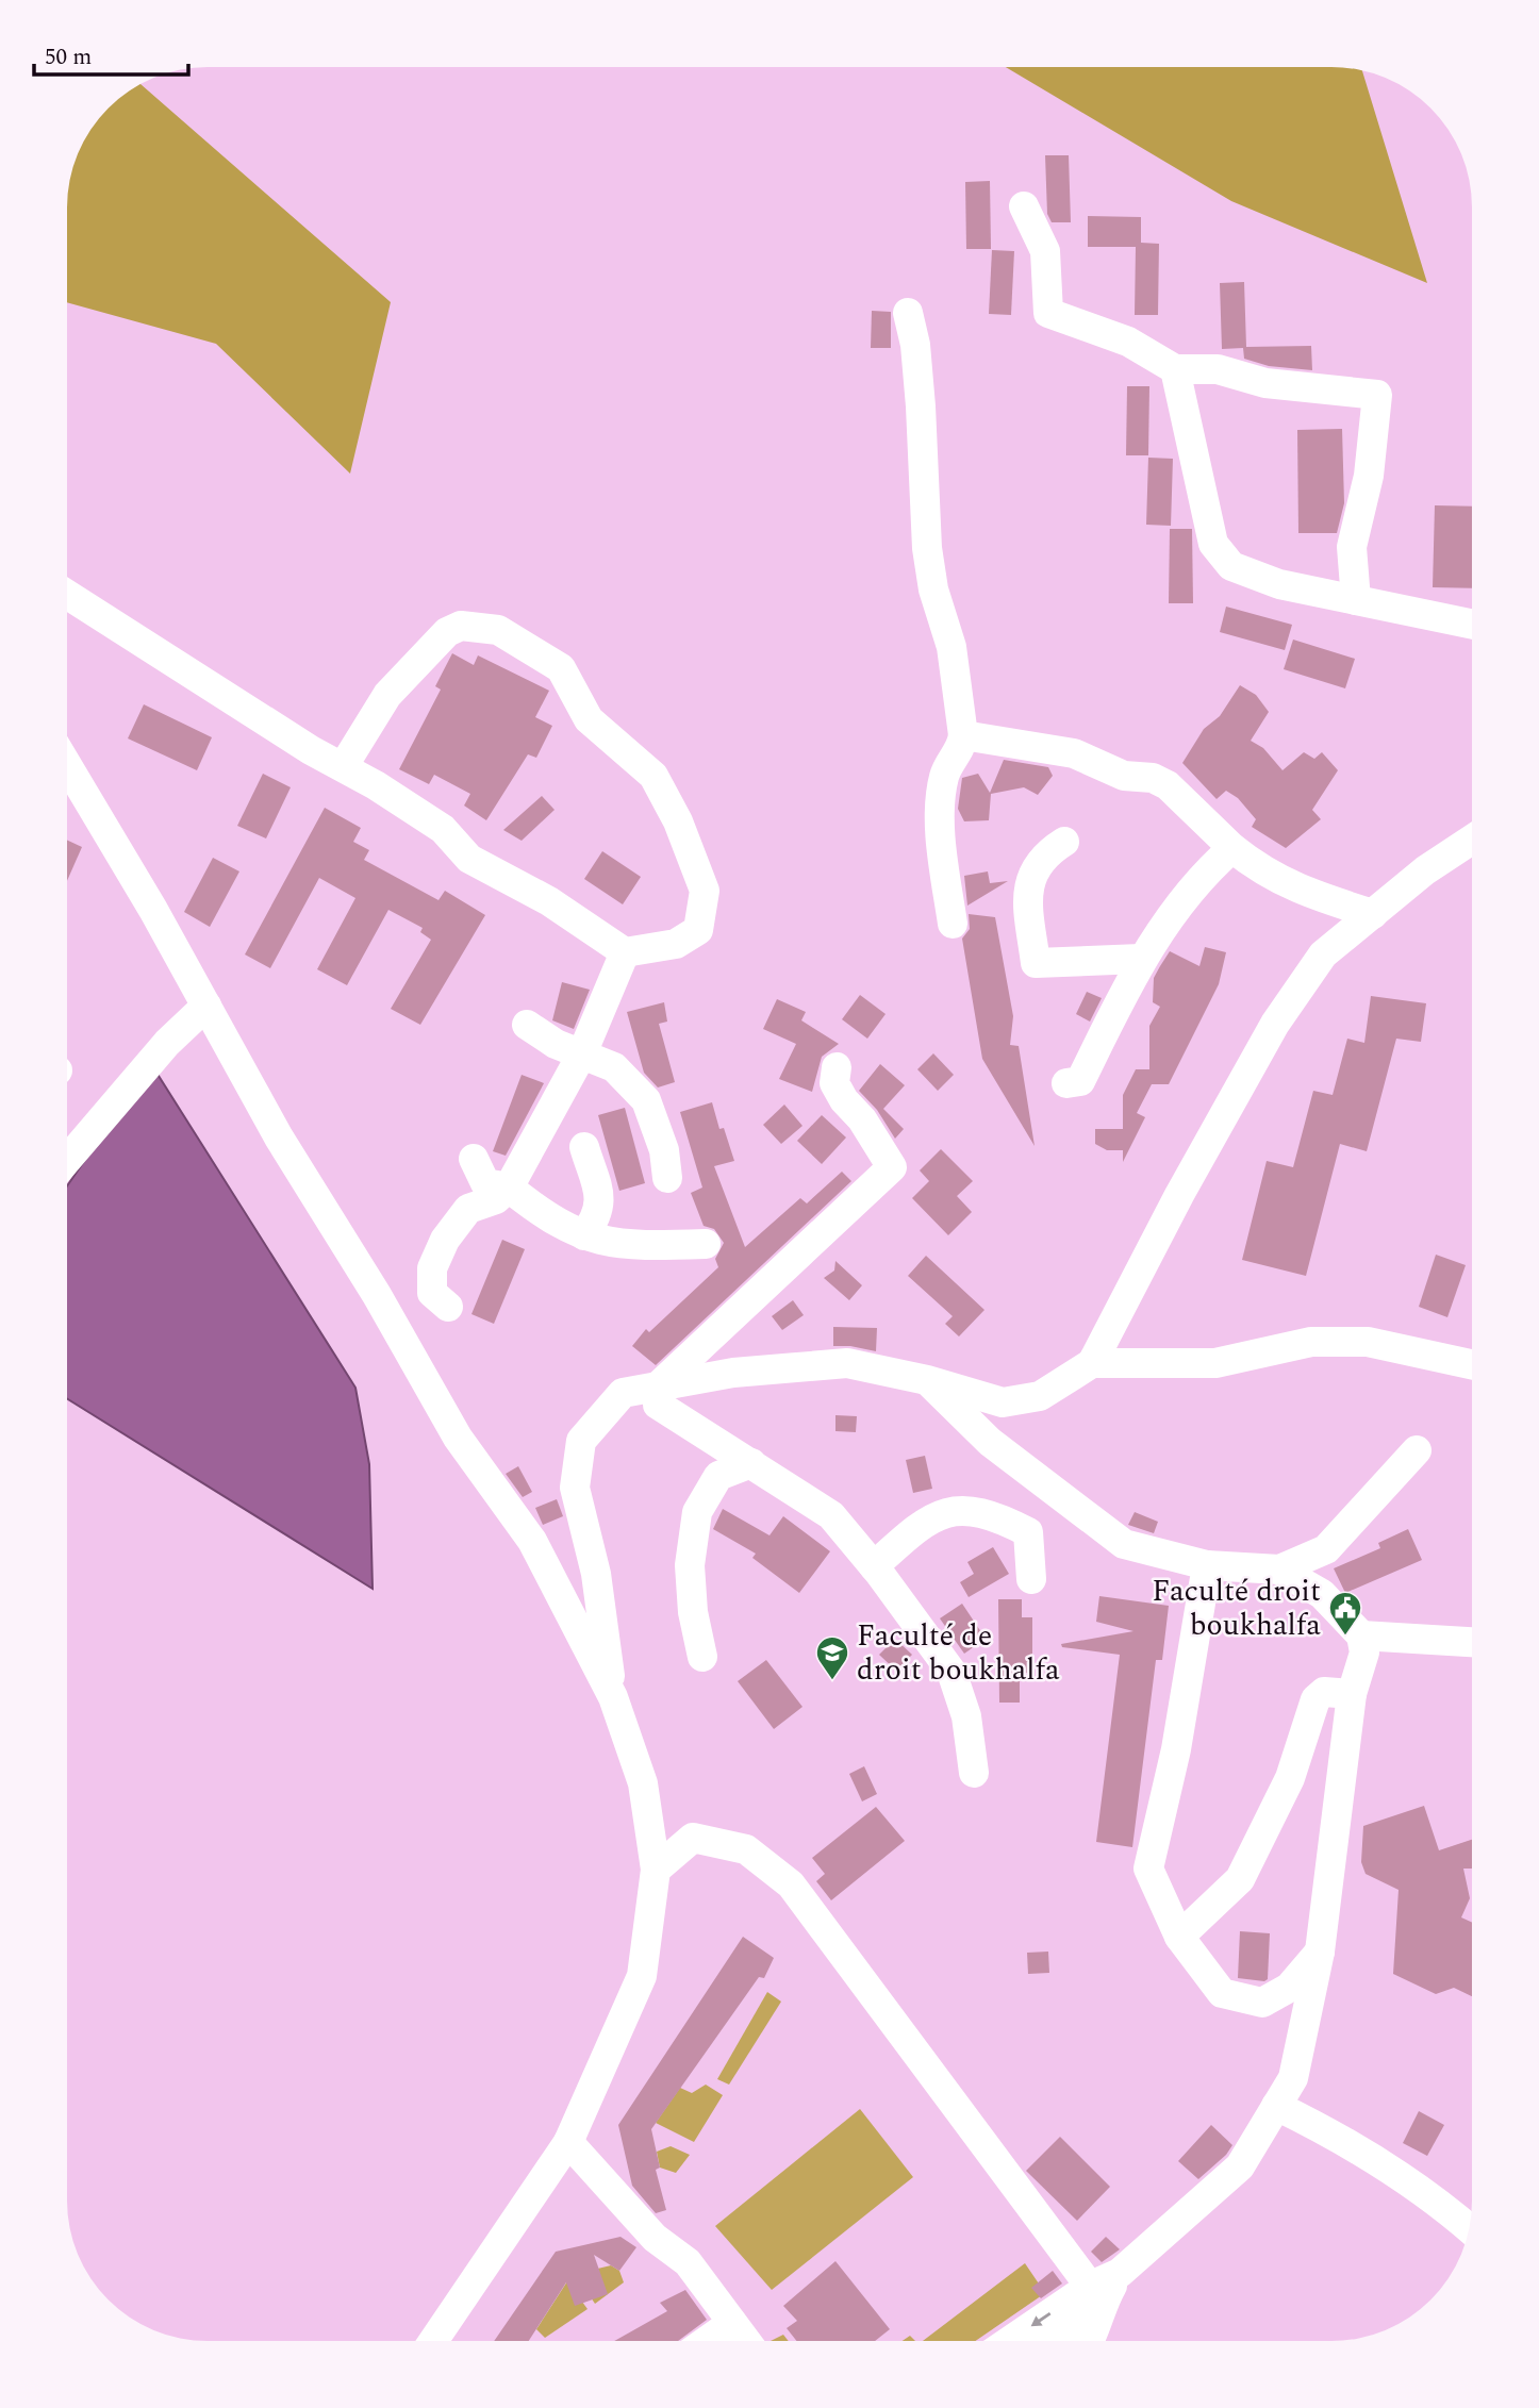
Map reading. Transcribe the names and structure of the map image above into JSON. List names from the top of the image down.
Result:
{
  "places": {
    "public building": ["Faculté droit boukhalfa"],
    "school or university": ["Faculté de droit boukhalfa"]
  },
  "scale_bar": "50 m"
}
